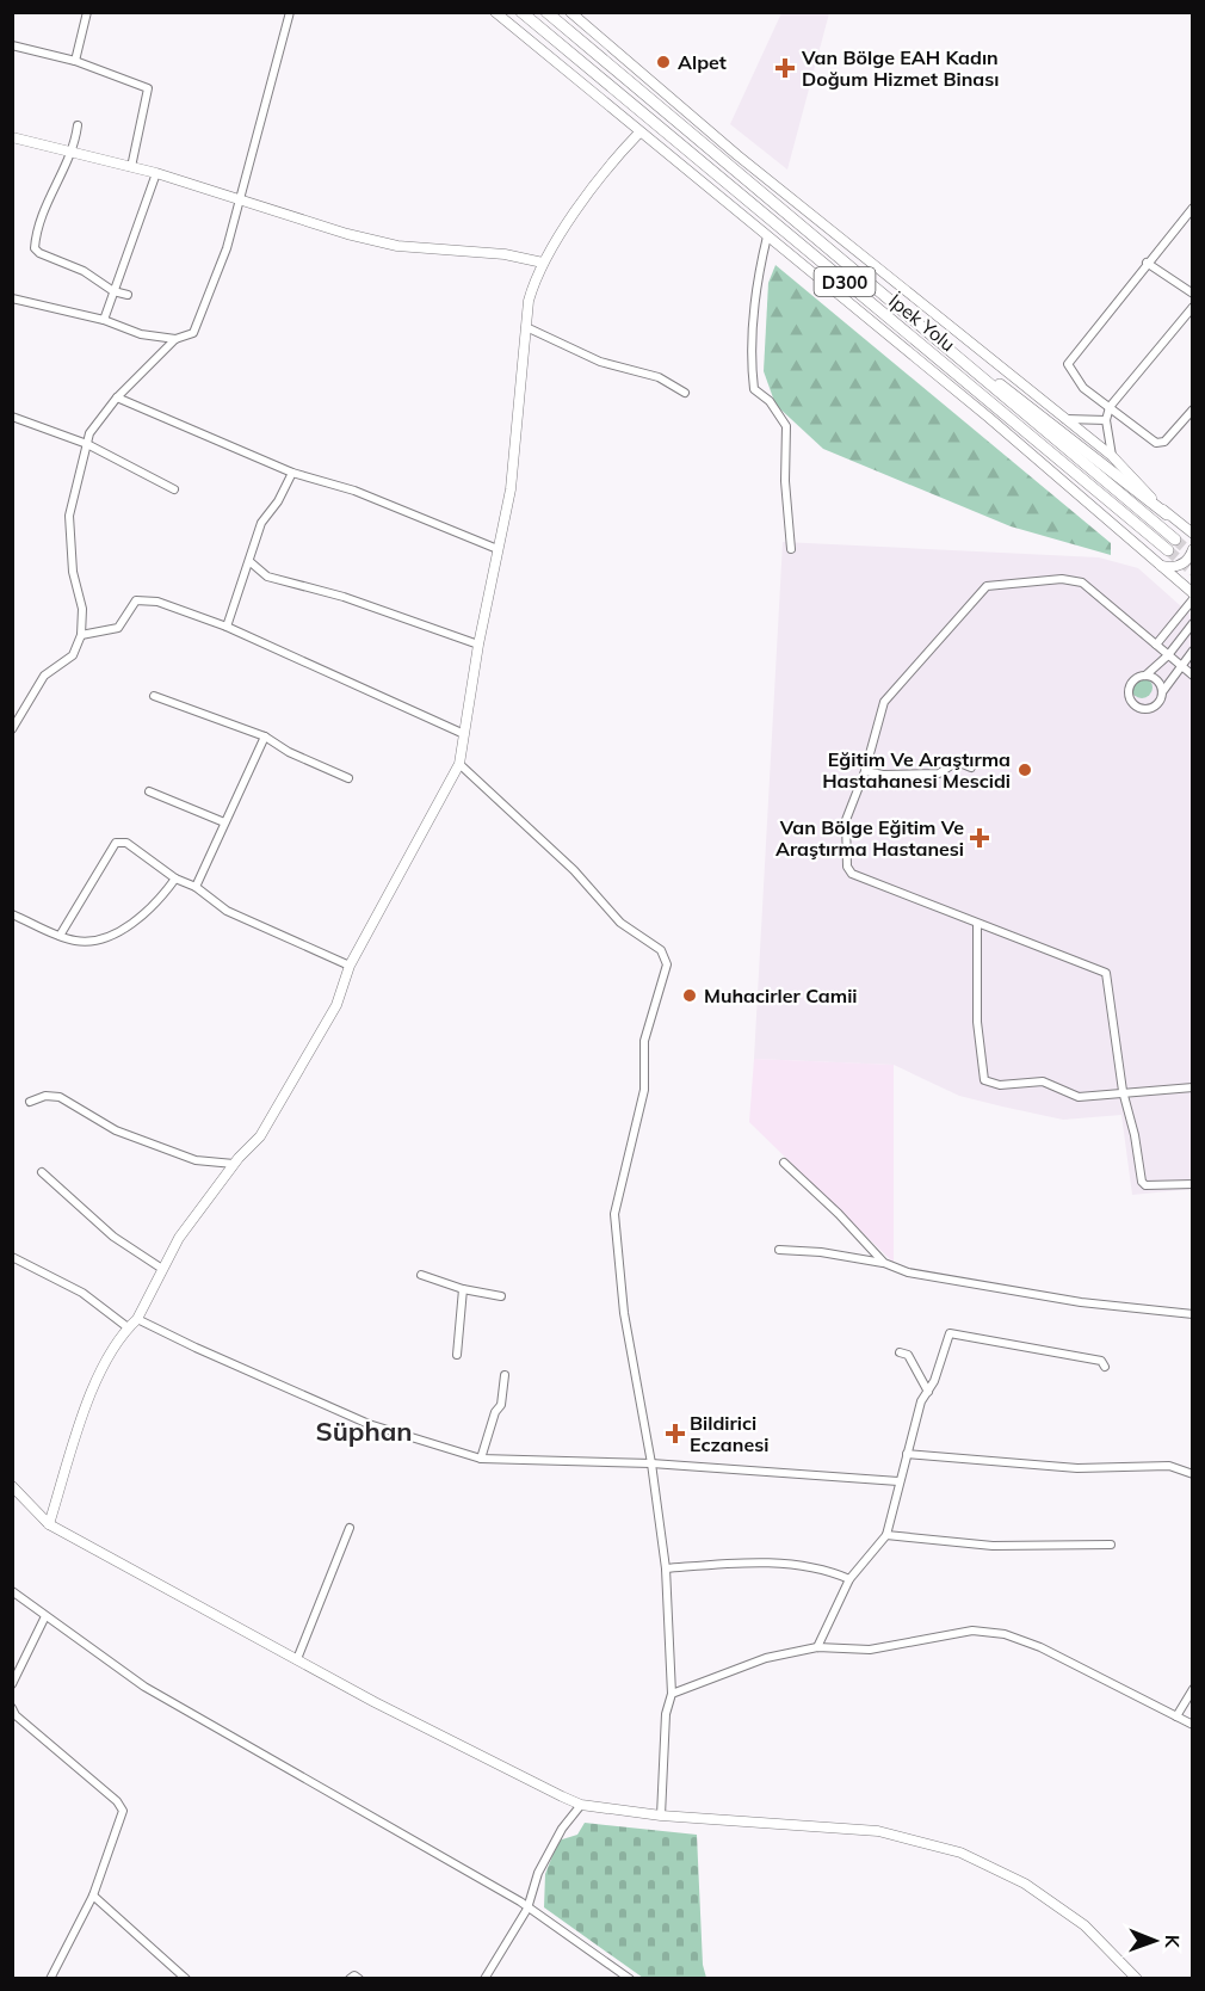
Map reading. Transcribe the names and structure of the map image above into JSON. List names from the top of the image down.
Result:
{
  "streets": {
    "highway": ["D300", "İpek Yolu"]
  },
  "districts": ["Süphan"],
  "places": {
    "other": ["Alpet", "Eğitim Ve Araştırma Hastahanesi Mescidi", "Muhacirler Camii"],
    "health": ["Van Bölge EAH Kadın Doğum Hizmet Binası", "Van Bölge Eğitim Ve Araştırma Hastanesi", "Bildirici Eczanesi"]
  },
  "north": "right"
}
